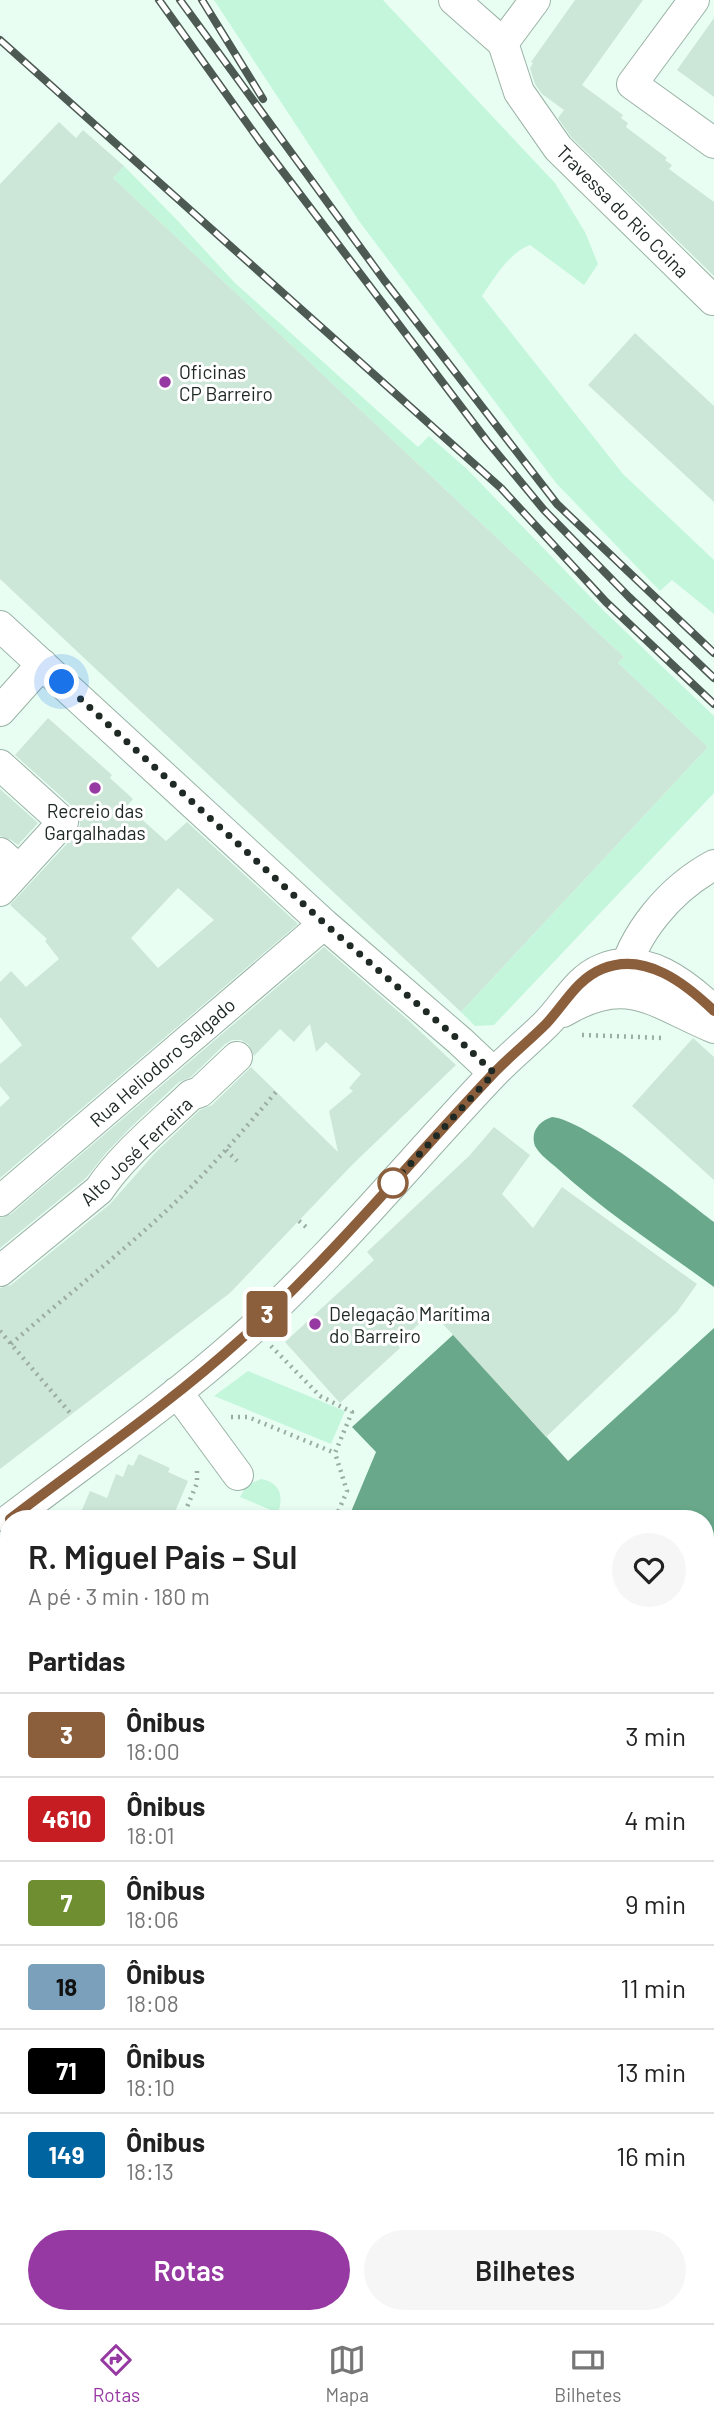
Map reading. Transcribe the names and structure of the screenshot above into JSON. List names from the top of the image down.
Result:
{
  "streets": {
    "street": ["Travessa do Rio Coina", "Rua Heliodoro Salgado", "Alto José Ferreira"]
  },
  "places": ["Oficinas CP Barreiro", "Recreio das Gargalhadas", "Delegação Marítima do Barreiro"],
  "lines": ["bus line 3"],
  "page": {
    "on_map": "3",
    "heading": [
      ["R. Miguel Pais - Sul", "A pé · 3 min · 180 m"],
      "Partidas"
    ],
    "list": [
      {
        "mark": "3",
        "name": "Ônibus",
        "note": "18:00",
        "value": "3 min"
      },
      {
        "mark": "4610",
        "name": "Ônibus",
        "note": "18:01",
        "value": "4 min"
      },
      {
        "mark": "7",
        "name": "Ônibus",
        "note": "18:06",
        "value": "9 min"
      },
      {
        "mark": "18",
        "name": "Ônibus",
        "note": "18:08",
        "value": "11 min"
      },
      {
        "mark": "71",
        "name": "Ônibus",
        "note": "18:10",
        "value": "13 min"
      },
      {
        "mark": "149",
        "name": "Ônibus",
        "note": "18:13",
        "value": "16 min"
      }
    ],
    "buttons": ["Rotas", "Bilhetes"],
    "tabs": ["Rotas", "Mapa", "Bilhetes"]
  }
}
